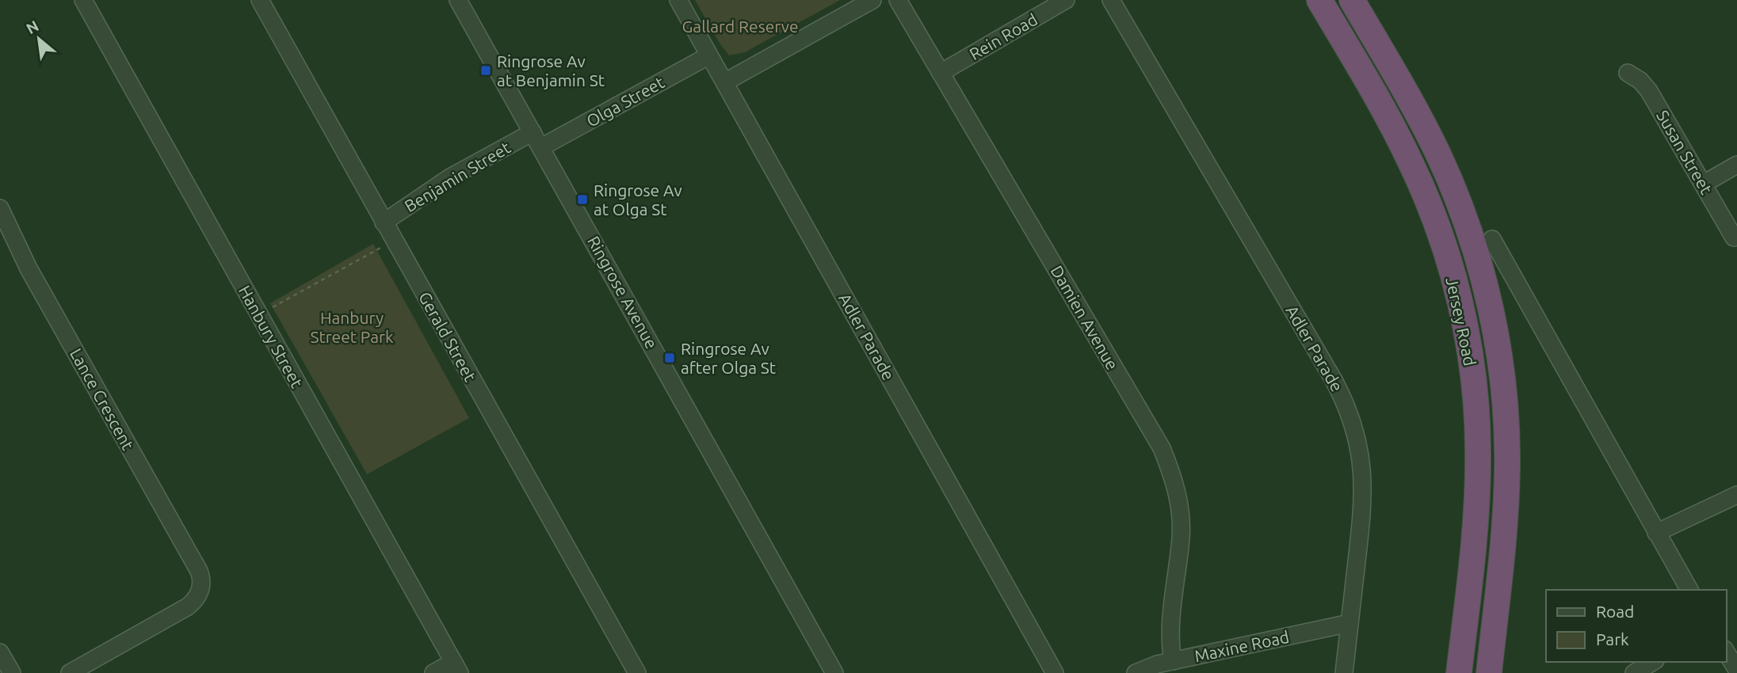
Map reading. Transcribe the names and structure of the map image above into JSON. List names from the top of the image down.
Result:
{
  "streets": {
    "highway": ["Jersey Road"],
    "street": [
      "Rein Road",
      "Olga Street",
      "Susan Street",
      "Benjamin Street",
      "Ringrose Avenue",
      "Damien Avenue",
      "Hanbury Street",
      "Gerald Street",
      "Adler Parade",
      "Lance Crescent",
      "Maxine Road"
    ]
  },
  "crossings": [
    ["Rein Road", "Damien Avenue"],
    ["Olga Street", "Ringrose Avenue"],
    ["Olga Street", "Adler Parade"],
    ["Benjamin Street", "Ringrose Avenue"],
    ["Benjamin Street", "Gerald Street"],
    ["Damien Avenue", "Maxine Road"],
    ["Adler Parade", "Maxine Road"]
  ],
  "parks": ["Gallard Reserve", "Hanbury Street Park"],
  "places": {
    "transit": ["Ringrose Av at Benjamin St", "Ringrose Av at Olga St", "Ringrose Av after Olga St"]
  },
  "legend": ["Road", "Park"],
  "north": "top left"
}
